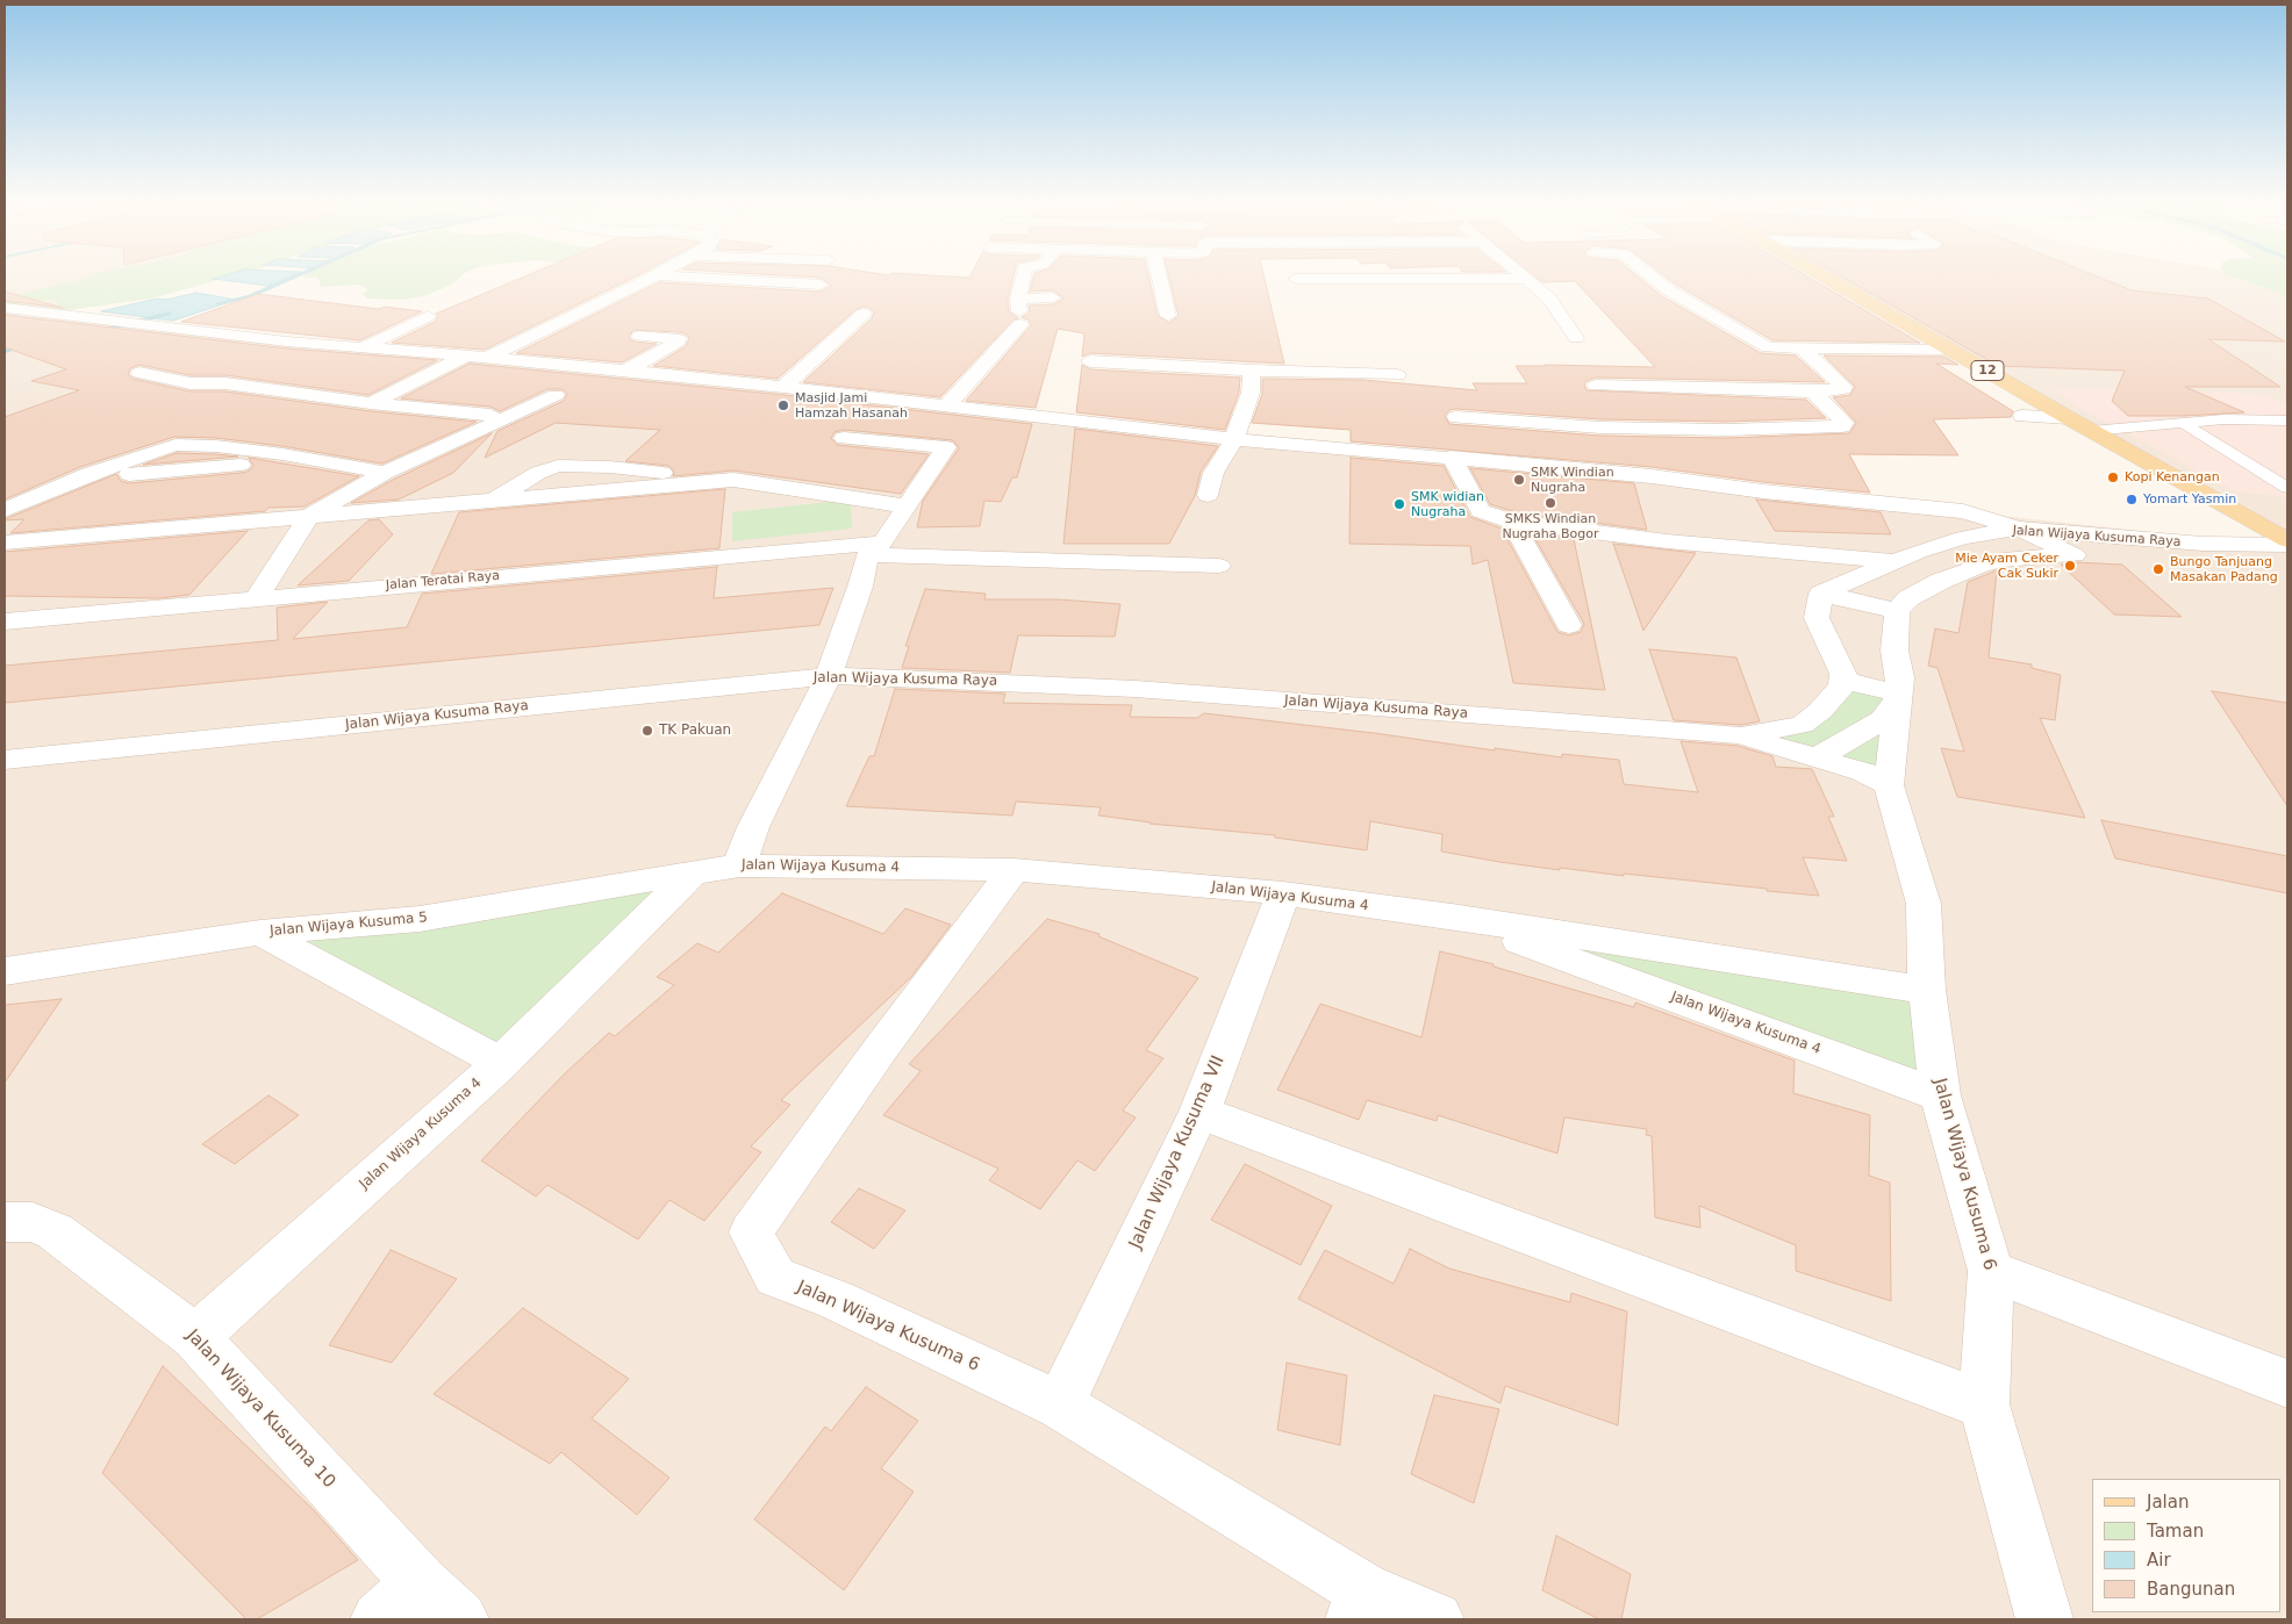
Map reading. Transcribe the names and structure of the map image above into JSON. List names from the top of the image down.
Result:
{
  "streets": {
    "main road": ["12"],
    "street": [
      "Jalan Wijaya Kusuma Raya",
      "Jalan Teratai Raya",
      "Jalan Wijaya Kusuma 4",
      "Jalan Wijaya Kusuma 5",
      "Jalan Wijaya Kusuma VII",
      "Jalan Wijaya Kusuma 6",
      "Jalan Wijaya Kusuma 10"
    ]
  },
  "crossings": [
    ["Jalan Wijaya Kusuma Raya", "Jalan Wijaya Kusuma 6"],
    ["Jalan Wijaya Kusuma 4", "Jalan Wijaya Kusuma 5"],
    ["Jalan Wijaya Kusuma 4", "Jalan Wijaya Kusuma VII"],
    ["Jalan Wijaya Kusuma 4", "Jalan Wijaya Kusuma 6"],
    ["Jalan Wijaya Kusuma 4", "Jalan Wijaya Kusuma 10"],
    ["Jalan Wijaya Kusuma VII", "Jalan Wijaya Kusuma 6"]
  ],
  "places": [
    "Masjid Jami Hamzah Hasanah",
    "Kopi Kenangan",
    "SMK Windian Nugraha",
    "Yomart Yasmin",
    "SMKS Windian Nugraha Bogor",
    "SMK widian Nugraha",
    "Mie Ayam Ceker Cak Sukir",
    "Bungo Tanjuang Masakan Padang",
    "TK Pakuan"
  ],
  "legend": [
    "Jalan",
    "Taman",
    "Air",
    "Bangunan"
  ]
}
